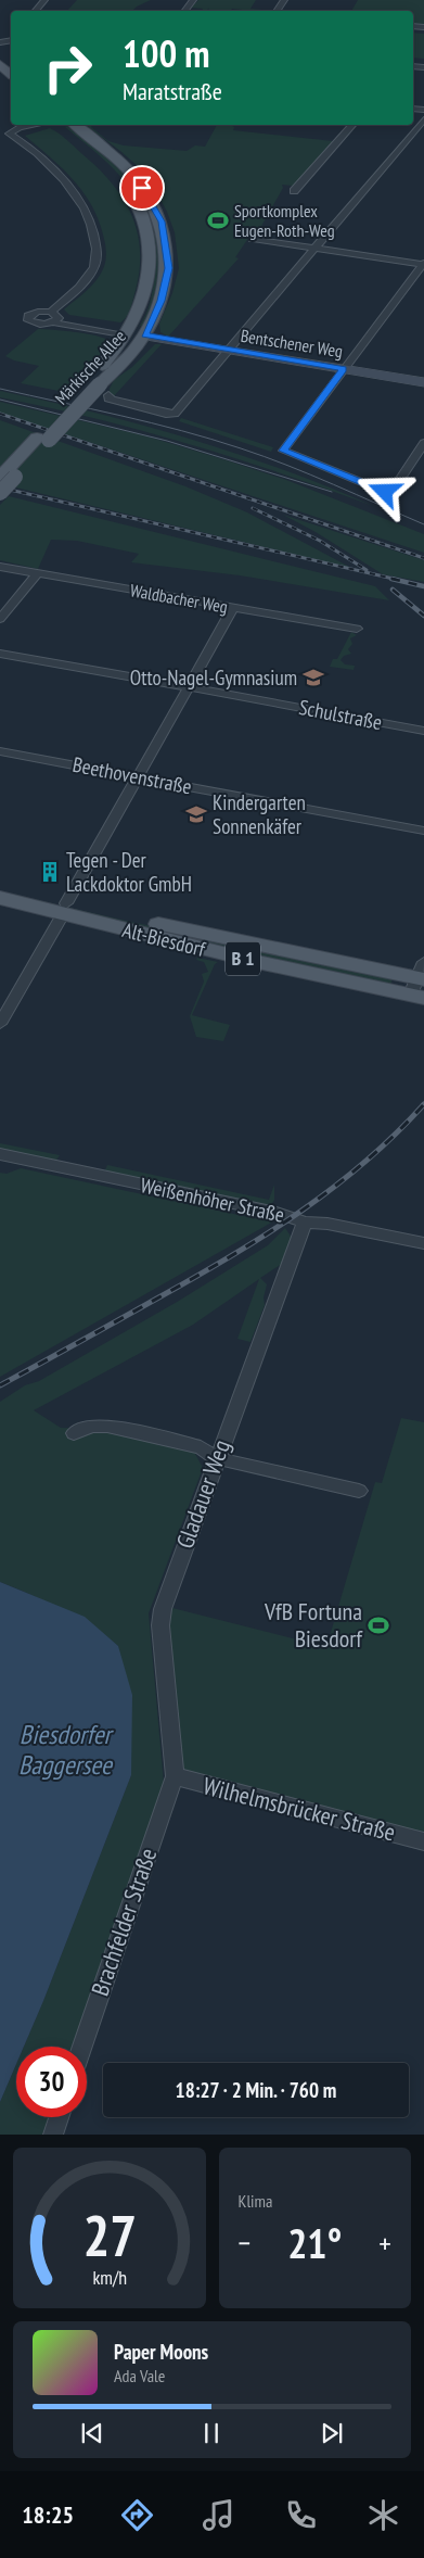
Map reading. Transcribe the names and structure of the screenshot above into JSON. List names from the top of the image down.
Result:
{
  "streets": {
    "main road": ["Märkische Allee", "Alt-Biesdorf", "B 1"],
    "street": [
      "Bentschener Weg",
      "Waldbacher Weg",
      "Schulstraße",
      "Beethovenstraße",
      "Weißenhöher Straße",
      "Gladauer Weg",
      "Wilhelmsbrücker Straße",
      "Brachfelder Straße"
    ]
  },
  "crossings": [
    ["Bentschener Weg", "Märkische Allee"],
    ["Weißenhöher Straße", "Gladauer Weg"],
    ["Gladauer Weg", "Wilhelmsbrücker Straße"],
    ["Gladauer Weg", "Brachfelder Straße"],
    ["Wilhelmsbrücker Straße", "Brachfelder Straße"]
  ],
  "water": ["Biesdorfer Baggersee"],
  "places": {
    "sports": ["Sportkomplex Eugen-Roth-Weg", "VfB Fortuna Biesdorf"],
    "school or university": ["Otto-Nagel-Gymnasium", "Kindergarten Sonnenkäfer"],
    "building": ["Tegen - Der Lackdoktor GmbH"]
  },
  "page": {
    "turn": ["100 m", "Maratstraße"],
    "limit": "30",
    "trip": "18:27 · 2 Min. · 760 m",
    "tile": "Klima",
    "heat": ["−", "21°", "+"],
    "song": ["Paper Moons", "Ada Vale"],
    "tabs": "18:25",
    "gauge": ["27", "km/h"]
  }
}
